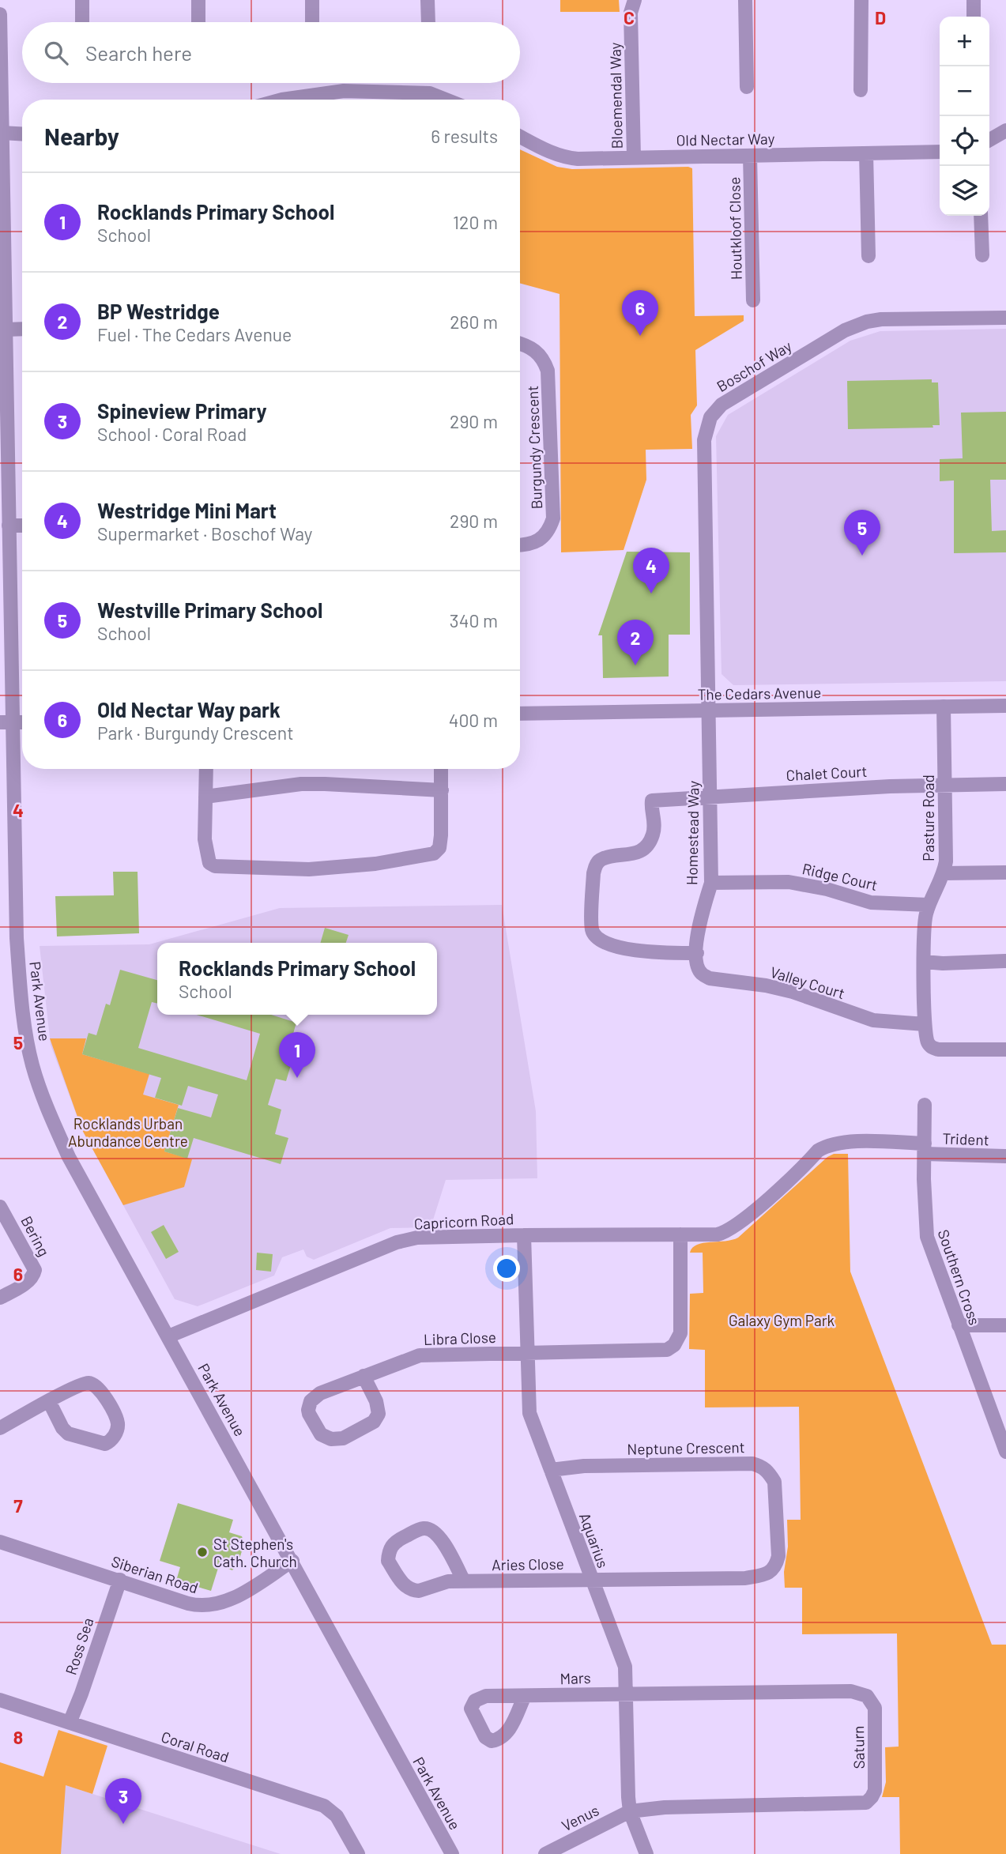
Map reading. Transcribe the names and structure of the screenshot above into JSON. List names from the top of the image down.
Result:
{
  "streets": {
    "street": [
      "Bloemendal Way",
      "Old Nectar Way",
      "Houtkloof Close",
      "Boschof Way",
      "Burgundy Crescent",
      "The Cedars Avenue",
      "Chalet Court",
      "Pasture Road",
      "Homestead Way",
      "Ridge Court",
      "Valley Court",
      "Park Avenue",
      "Trident",
      "Capricorn Road",
      "Bering",
      "Southern Cross",
      "Libra Close",
      "Neptune Crescent",
      "Aquarius",
      "Aries Close",
      "Siberian Road",
      "Ross Sea",
      "Mars",
      "Coral Road",
      "Saturn",
      "Venus"
    ]
  },
  "crossings": [
    ["Bloemendal Way", "Old Nectar Way"],
    ["Old Nectar Way", "Houtkloof Close"],
    ["Boschof Way", "The Cedars Avenue"],
    ["Boschof Way", "Homestead Way"],
    ["The Cedars Avenue", "Pasture Road"],
    ["The Cedars Avenue", "Homestead Way"],
    ["Chalet Court", "Pasture Road"],
    ["Chalet Court", "Homestead Way"],
    ["Chalet Court", "Valley Court"],
    ["Pasture Road", "Ridge Court"],
    ["Pasture Road", "Valley Court"],
    ["Homestead Way", "Ridge Court"],
    ["Homestead Way", "Valley Court"],
    ["Park Avenue", "Capricorn Road"],
    ["Park Avenue", "Siberian Road"],
    ["Trident", "Capricorn Road"],
    ["Trident", "Southern Cross"],
    ["Capricorn Road", "Southern Cross"],
    ["Capricorn Road", "Aquarius"],
    ["Libra Close", "Aquarius"],
    ["Neptune Crescent", "Aquarius"],
    ["Neptune Crescent", "Aries Close"],
    ["Aquarius", "Aries Close"],
    ["Aquarius", "Mars"],
    ["Aquarius", "Saturn"],
    ["Aquarius", "Venus"],
    ["Siberian Road", "Ross Sea"],
    ["Ross Sea", "Coral Road"],
    ["Mars", "Saturn"],
    ["Saturn", "Venus"]
  ],
  "parks": ["Rocklands Urban Abundance Centre", "Galaxy Gym Park"],
  "places": ["St Stephen's Cath. Church"],
  "page": {
    "map_buttons": ["+", "−"],
    "search": "Search here",
    "heading": ["Nearby", "6 results"],
    "list": [
      {
        "mark": "1",
        "name": "Rocklands Primary School",
        "note": "School",
        "value": "120 m"
      },
      {
        "mark": "2",
        "name": "BP Westridge",
        "note": "Fuel · The Cedars Avenue",
        "value": "260 m"
      },
      {
        "mark": "3",
        "name": "Spineview Primary",
        "note": "School · Coral Road",
        "value": "290 m"
      },
      {
        "mark": "4",
        "name": "Westridge Mini Mart",
        "note": "Supermarket · Boschof Way",
        "value": "290 m"
      },
      {
        "mark": "5",
        "name": "Westville Primary School",
        "note": "School",
        "value": "340 m"
      },
      {
        "mark": "6",
        "name": "Old Nectar Way park",
        "note": "Park · Burgundy Crescent",
        "value": "400 m"
      }
    ],
    "pins": [
      "6",
      "5",
      "4",
      "2",
      "1",
      "3"
    ],
    "popup": ["Rocklands Primary School", "School"]
  },
  "grid": {
    "columns": ["C", "D"],
    "rows": [
      "4",
      "5",
      "6",
      "7",
      "8"
    ]
  }
}
